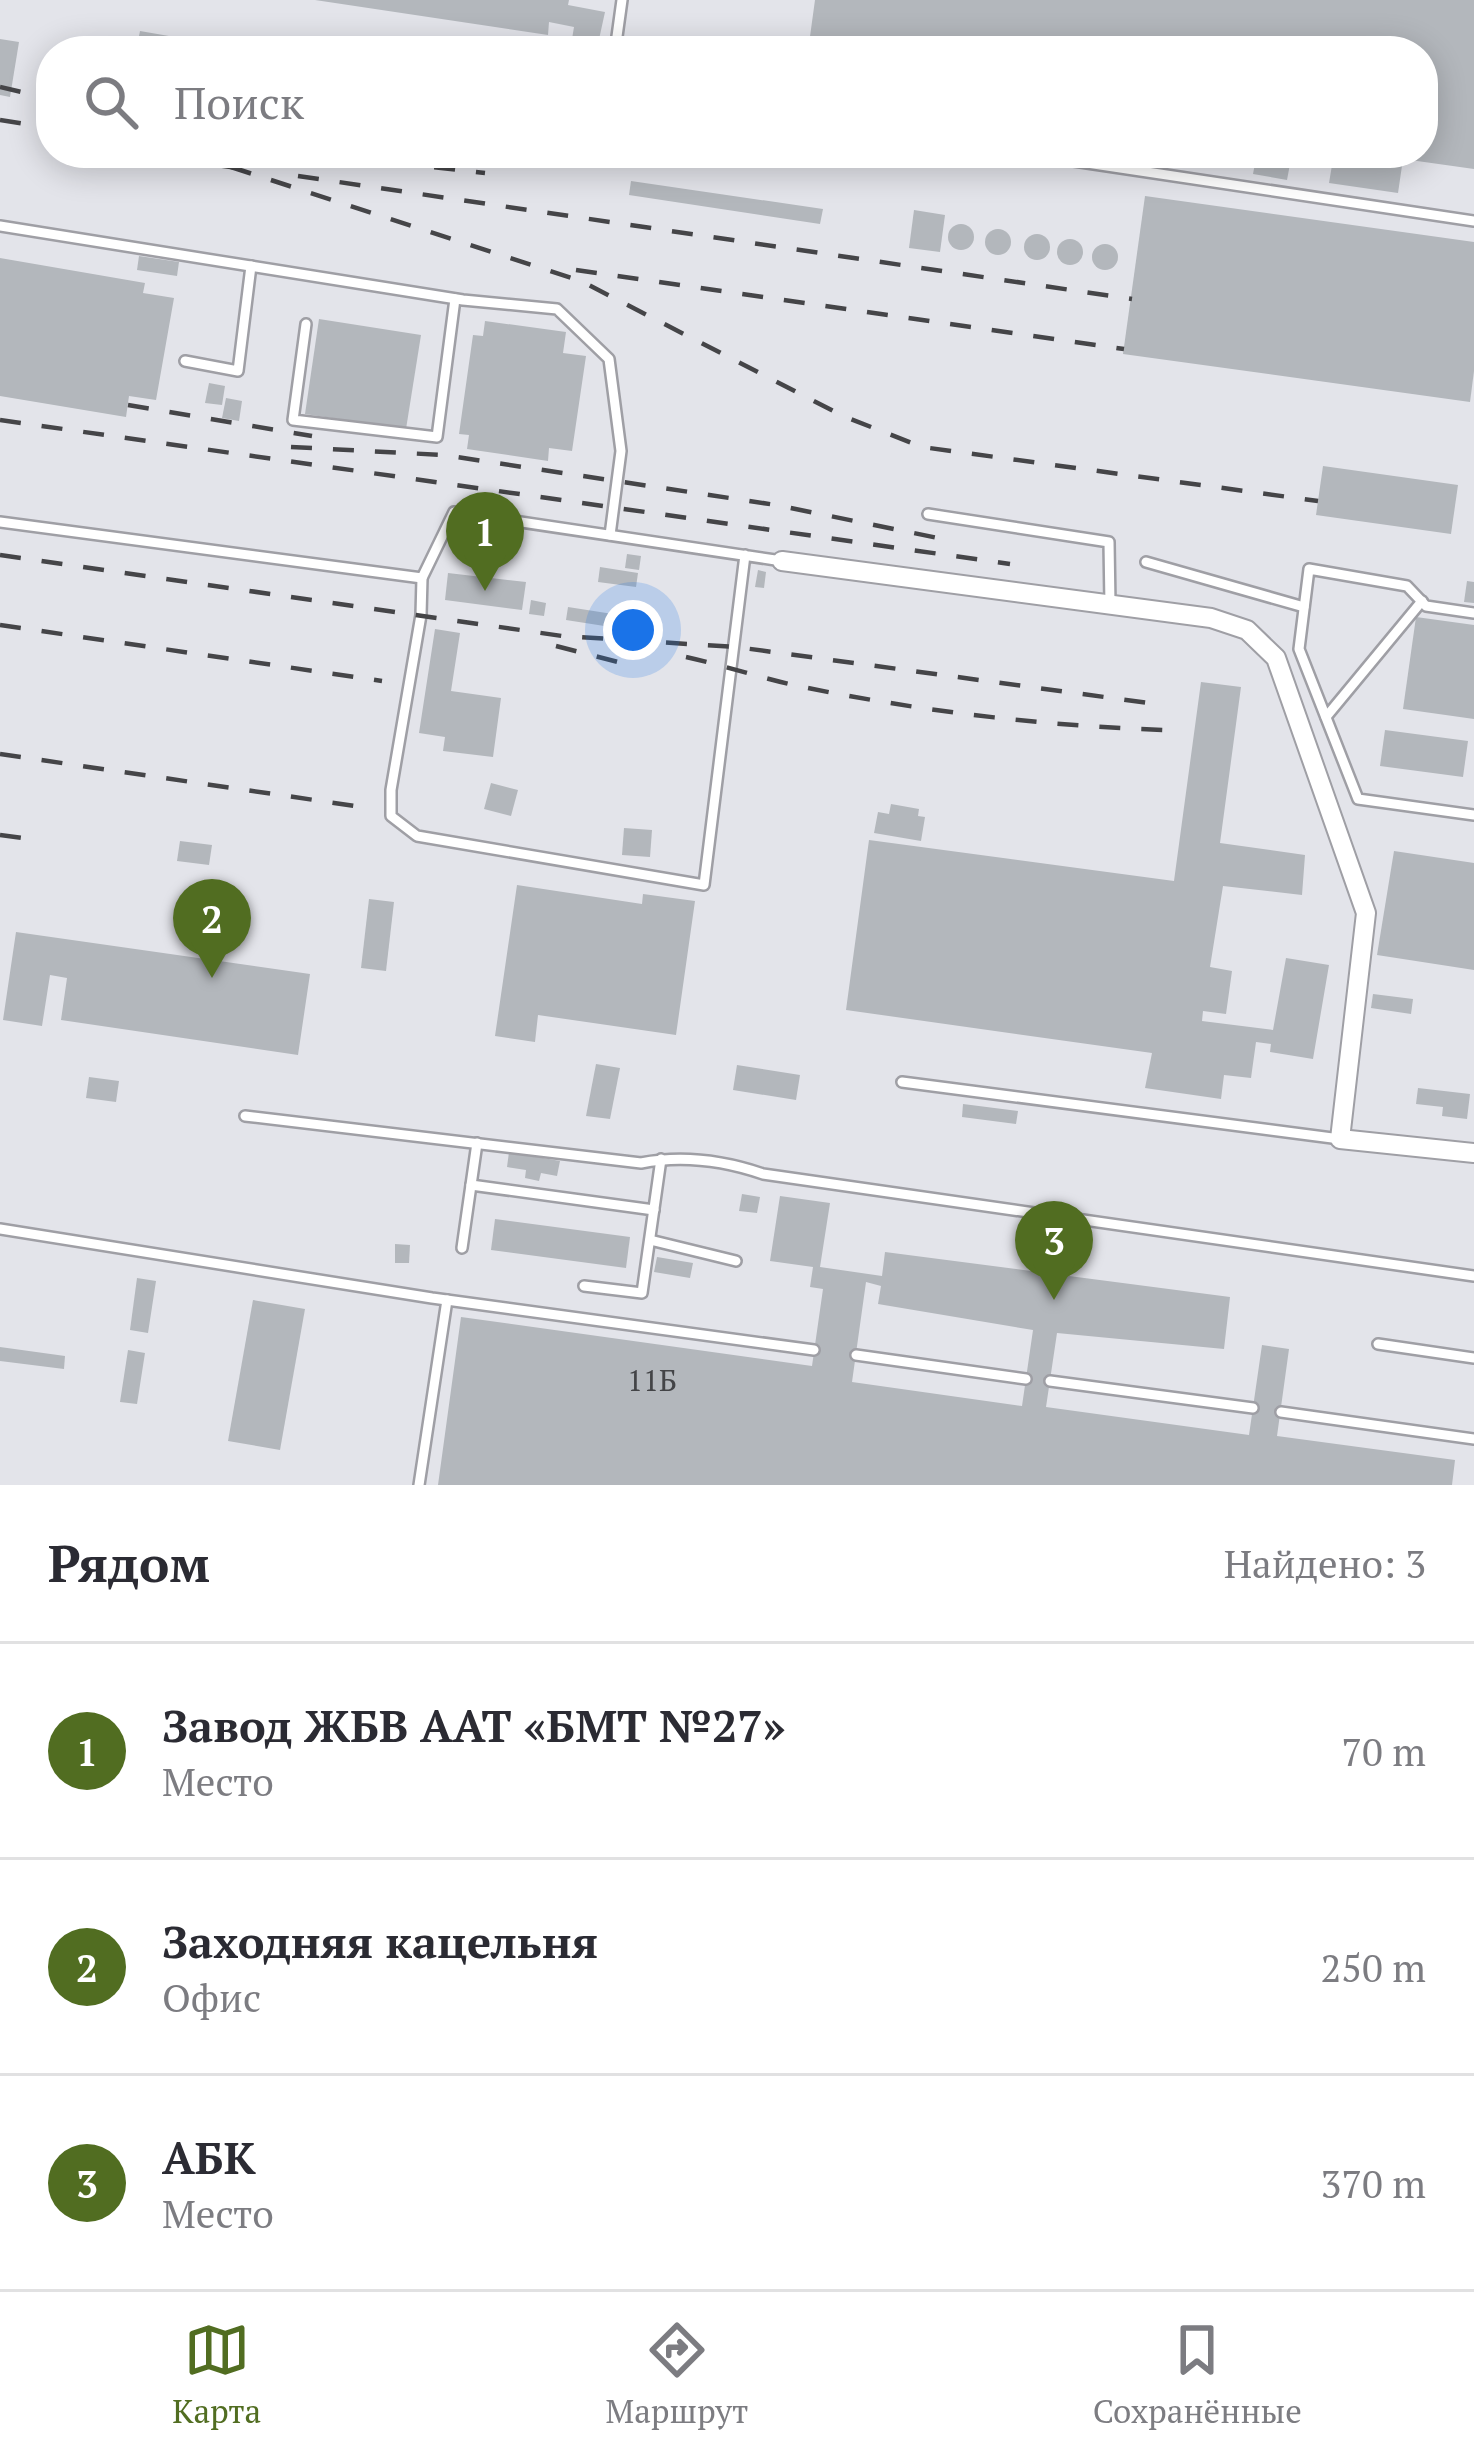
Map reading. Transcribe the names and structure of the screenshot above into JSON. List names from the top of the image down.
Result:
{
  "house_numbers": ["11Б"],
  "page": {
    "search": "Поиск",
    "pins": ["1", "2", "3"],
    "heading": ["Рядом", "Найдено: 3"],
    "list": [
      {
        "mark": "1",
        "name": "Завод ЖБВ ААТ «БМТ №27»",
        "note": "Место",
        "value": "70 m"
      },
      {
        "mark": "2",
        "name": "Заходняя кацельня",
        "note": "Офис",
        "value": "250 m"
      },
      {
        "mark": "3",
        "name": "АБК",
        "note": "Место",
        "value": "370 m"
      }
    ],
    "nav": ["Карта", "Маршрут", "Сохранённые"]
  }
}
